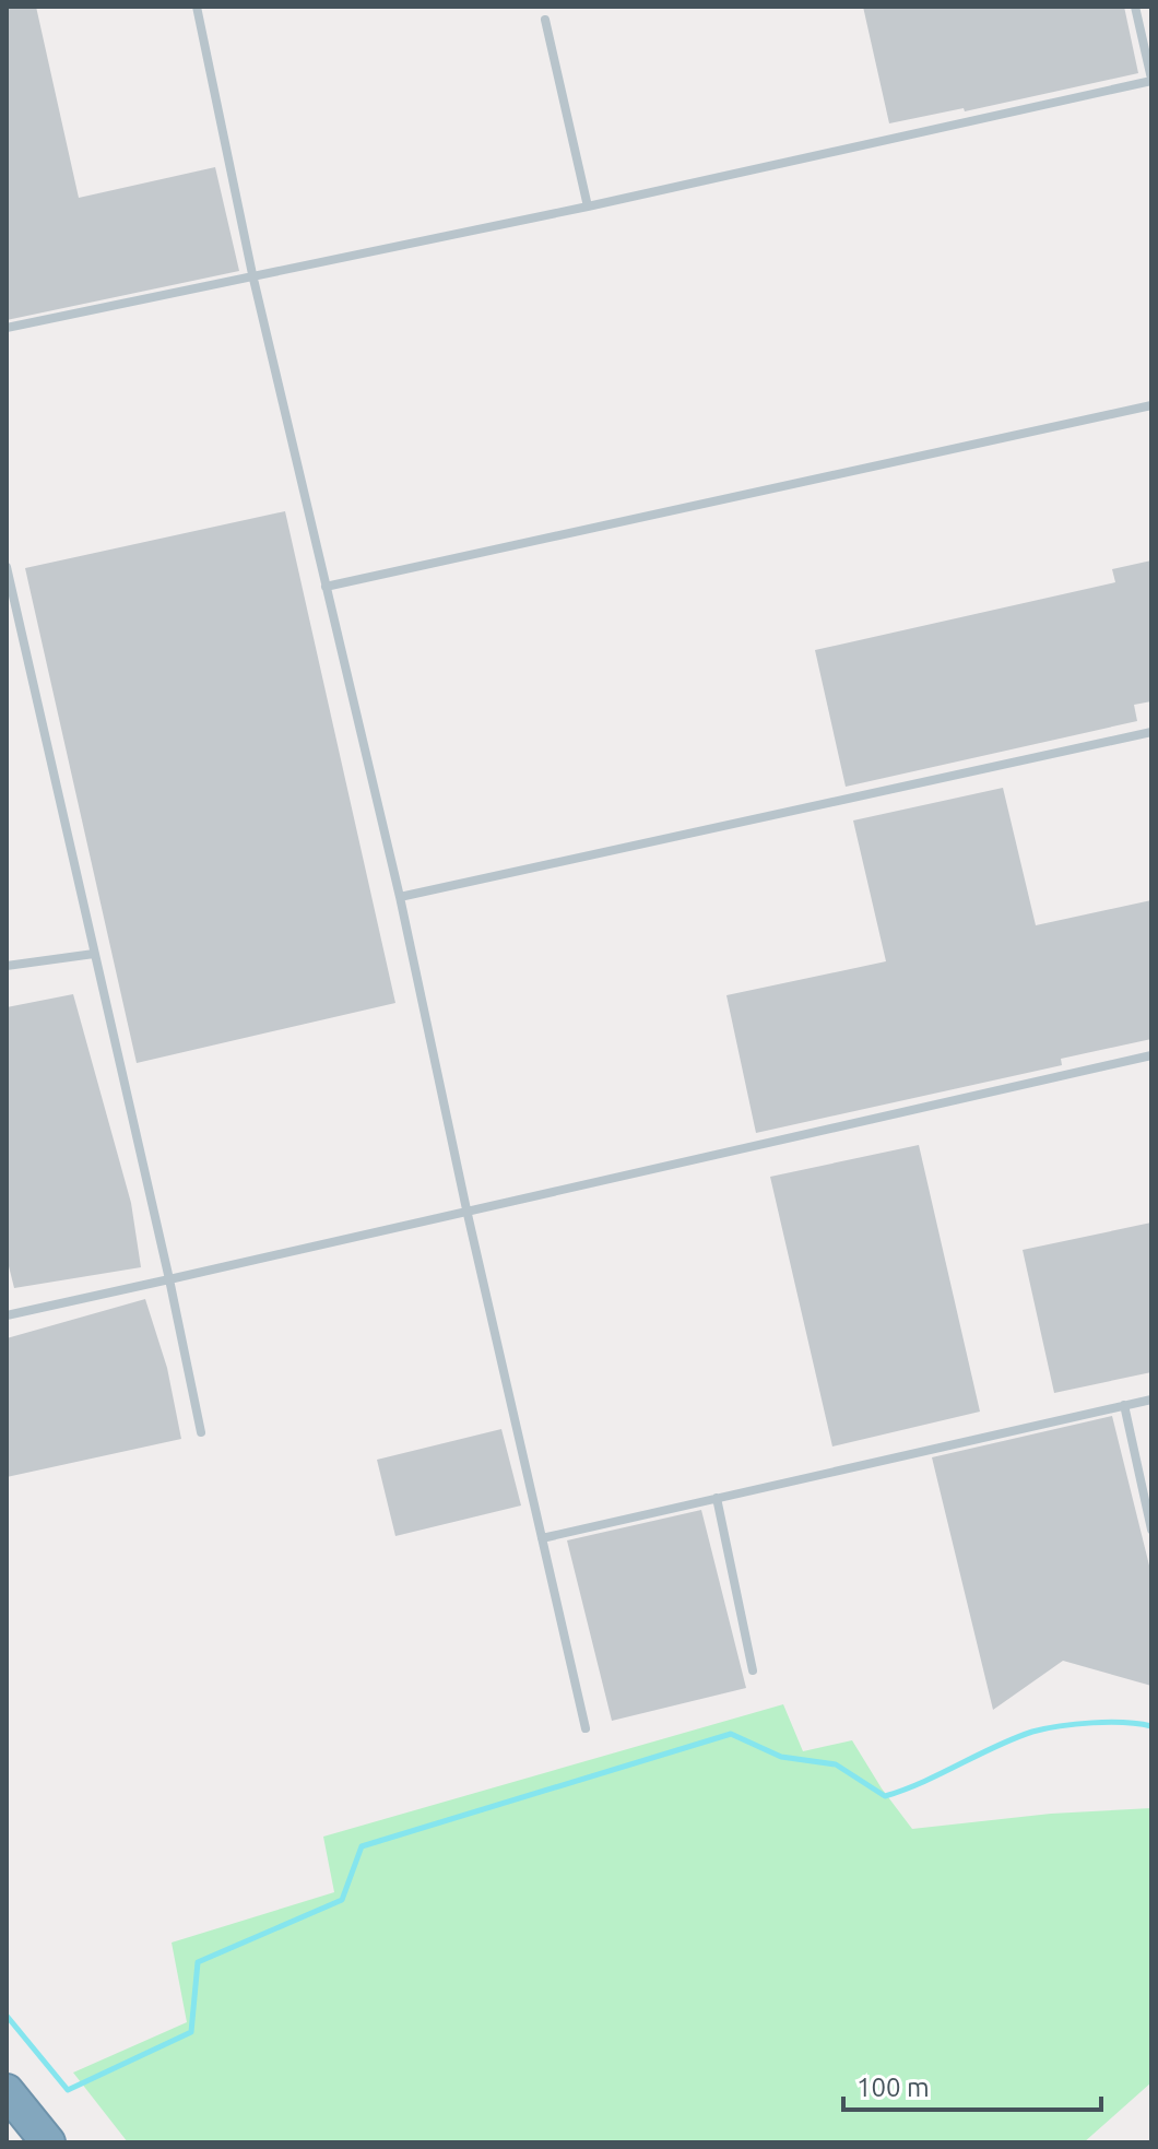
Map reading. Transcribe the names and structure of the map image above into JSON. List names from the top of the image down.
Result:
{
  "scale_bar": "100 m"
}
